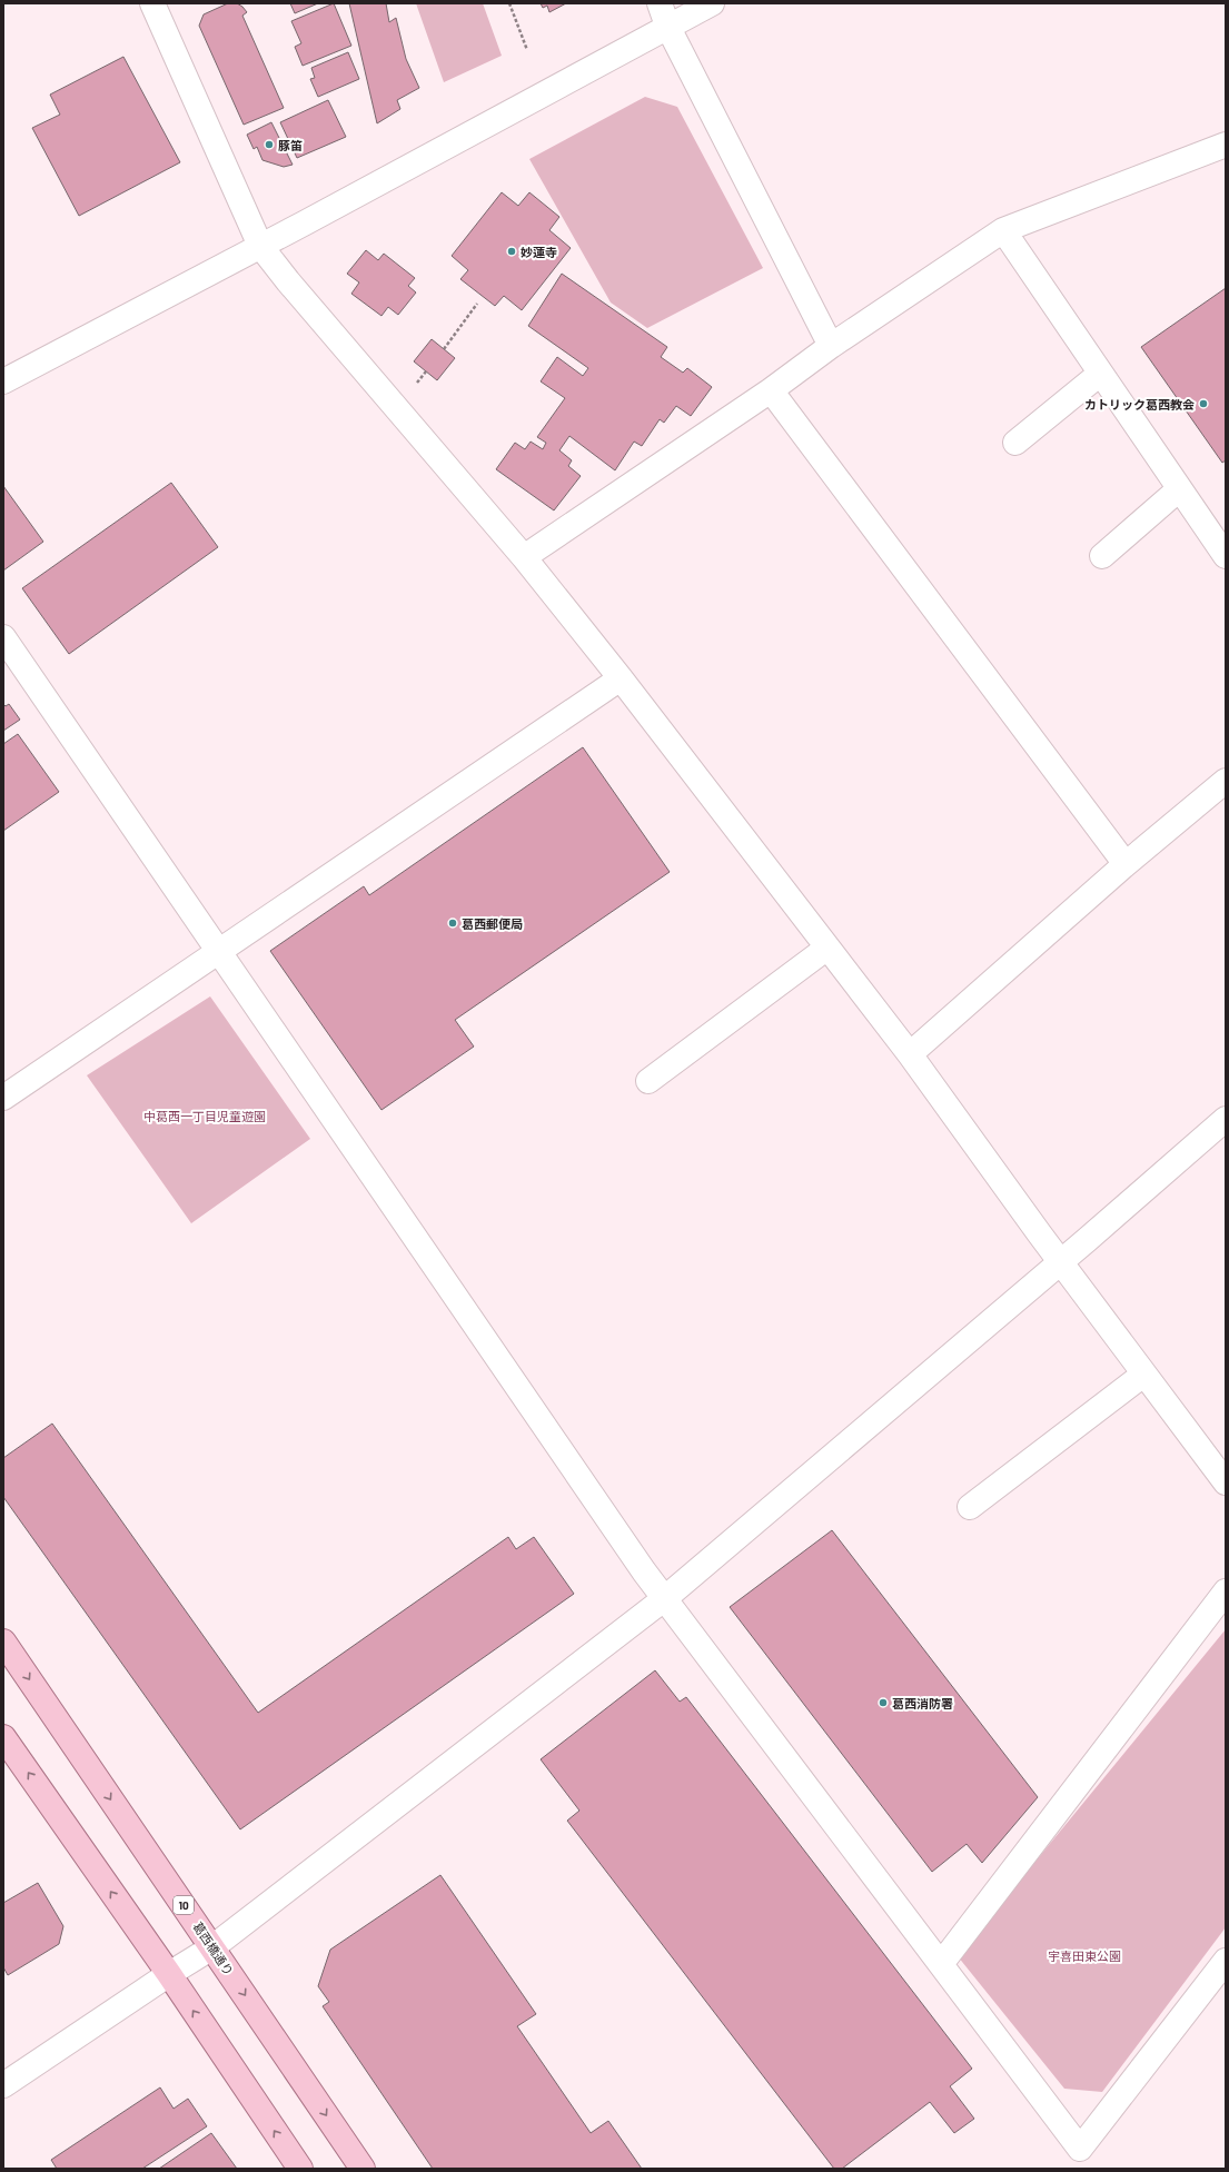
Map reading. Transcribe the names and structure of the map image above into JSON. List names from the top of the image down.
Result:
{
  "streets": {
    "main road": ["10", "葛西橋通り"]
  },
  "parks": ["中葛西一丁目児童遊園", "宇喜田東公園"],
  "places": [
    "豚笛",
    "妙蓮寺",
    "カトリック葛西教会",
    "葛西郵便局",
    "葛西消防署"
  ]
}
